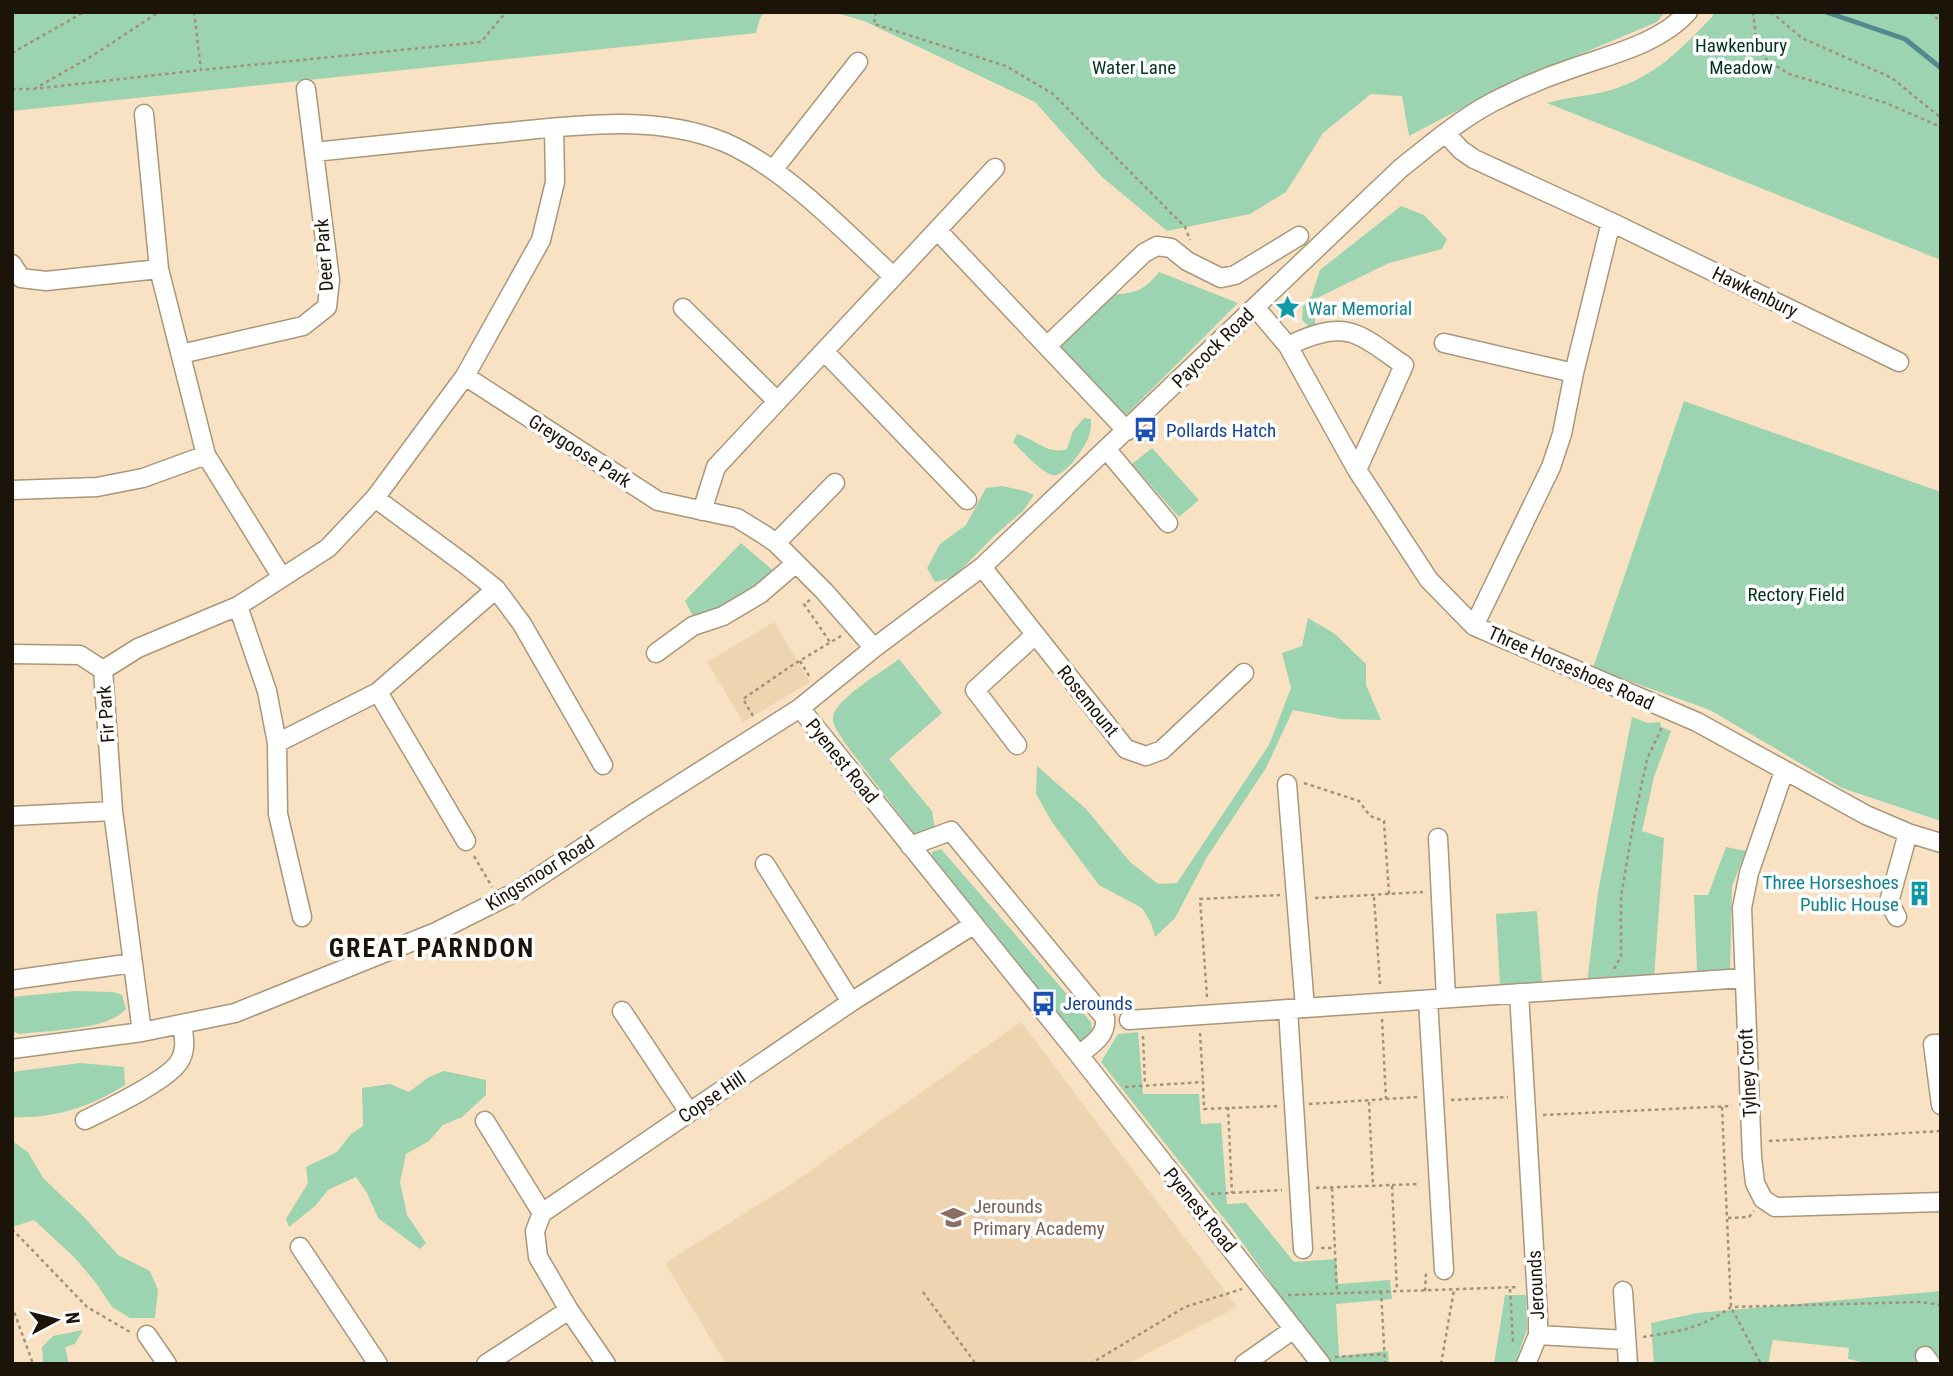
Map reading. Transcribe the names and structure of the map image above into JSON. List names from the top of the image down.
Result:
{
  "streets": {
    "street": [
      "Deer Park",
      "Hawkenbury",
      "Paycock Road",
      "Greygoose Park",
      "Three Horseshoes Road",
      "Rosemount",
      "Fir Park",
      "Pyenest Road",
      "Kingsmoor Road",
      "Tylney Croft",
      "Copse Hill",
      "Jerounds"
    ]
  },
  "crossings": [
    ["Hawkenbury", "Paycock Road"],
    ["Paycock Road", "Greygoose Park"],
    ["Paycock Road", "Three Horseshoes Road"],
    ["Paycock Road", "Rosemount"],
    ["Paycock Road", "Pyenest Road"],
    ["Paycock Road", "Kingsmoor Road"],
    ["Three Horseshoes Road", "Tylney Croft"],
    ["Fir Park", "Kingsmoor Road"],
    ["Pyenest Road", "Kingsmoor Road"],
    ["Pyenest Road", "Copse Hill"]
  ],
  "districts": ["GREAT PARNDON"],
  "parks": ["Hawkenbury Meadow", "Water Lane", "Rectory Field"],
  "places": {
    "place": ["War Memorial"],
    "bus stop": ["Pollards Hatch", "Jerounds"],
    "building": ["Three Horseshoes Public House"],
    "school or university": ["Jerounds Primary Academy"]
  },
  "north": "right"
}
